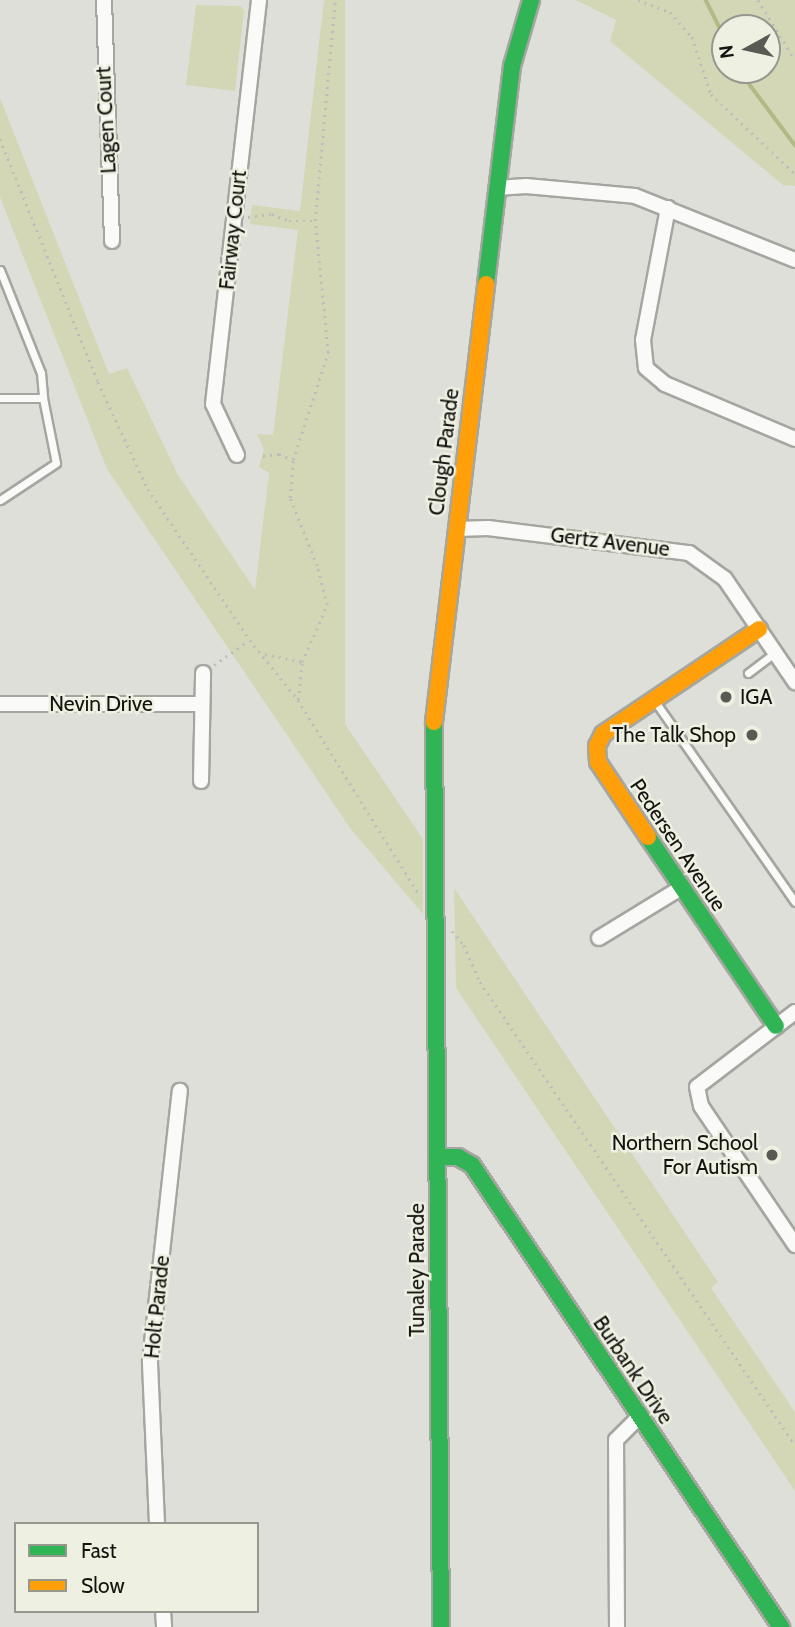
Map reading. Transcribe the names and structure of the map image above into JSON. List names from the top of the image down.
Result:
{
  "streets": {
    "street": [
      "Lagen Court",
      "Fairway Court",
      "Clough Parade",
      "Gertz Avenue",
      "Nevin Drive",
      "Pedersen Avenue",
      "Tunaley Parade",
      "Holt Parade",
      "Burbank Drive"
    ]
  },
  "crossings": [
    ["Clough Parade", "Gertz Avenue"],
    ["Clough Parade", "Tunaley Parade"],
    ["Gertz Avenue", "Pedersen Avenue"],
    ["Tunaley Parade", "Burbank Drive"]
  ],
  "places": ["IGA", "The Talk Shop", "Northern School For Autism"],
  "legend": ["Fast", "Slow"],
  "north": "left"
}
